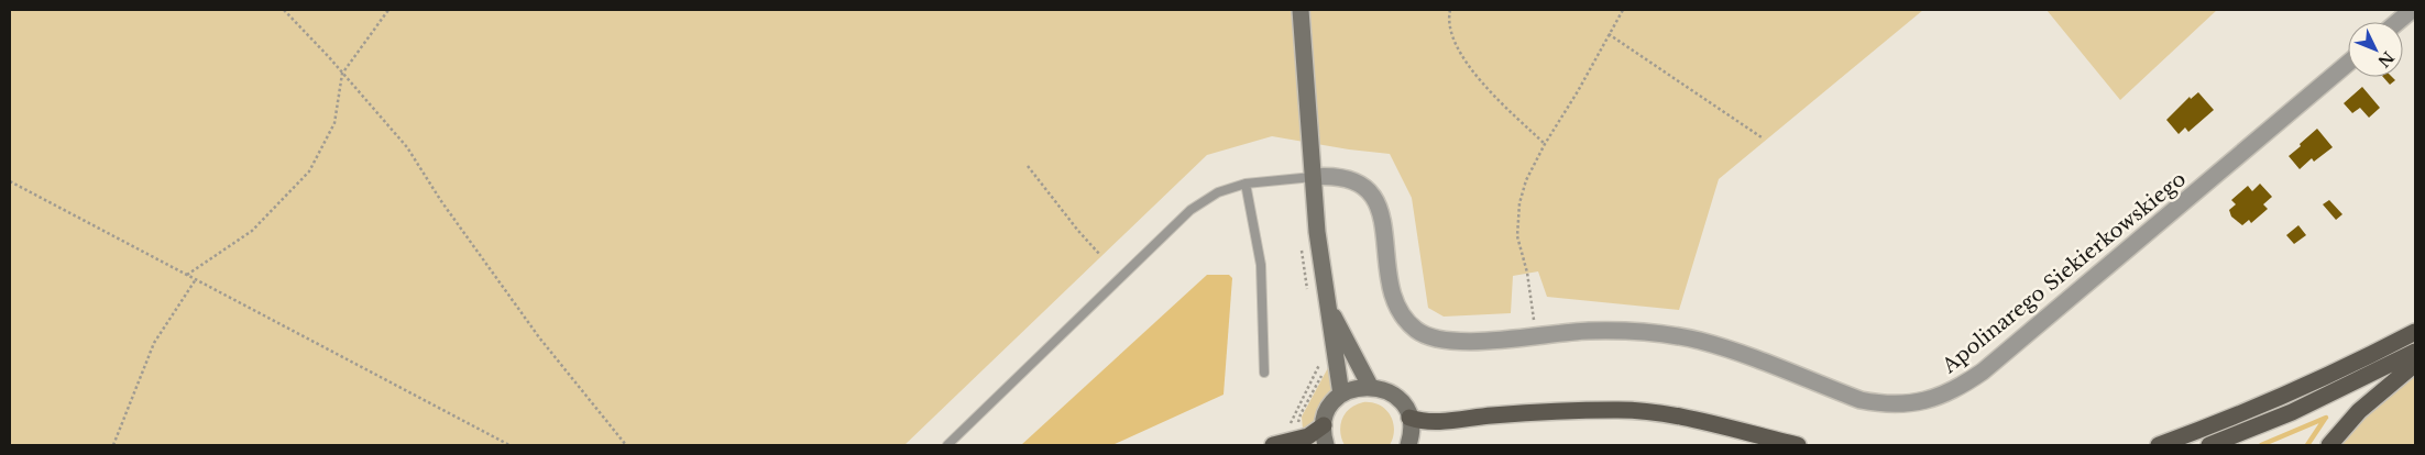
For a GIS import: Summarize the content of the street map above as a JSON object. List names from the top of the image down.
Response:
{
  "streets": {
    "street": ["Apolinarego Siekierkowskiego"]
  },
  "north": "bottom right"
}
